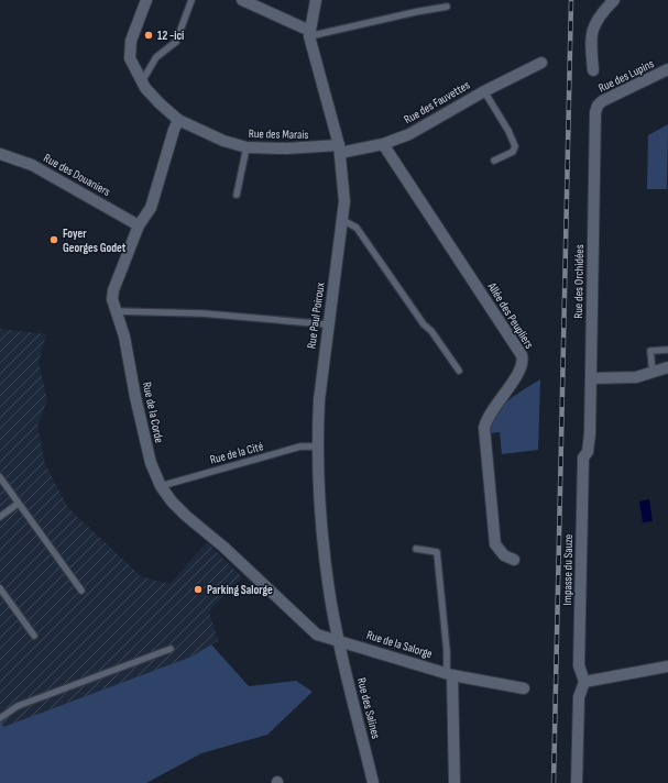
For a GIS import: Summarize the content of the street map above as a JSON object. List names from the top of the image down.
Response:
{
  "streets": {
    "street": [
      "Rue des Lupins",
      "Rue des Fauvettes",
      "Rue des Marais",
      "Rue des Douaniers",
      "Rue des Orchidées",
      "Rue Paul Poiroux",
      "Allée des Peupliers",
      "Rue de la Corde",
      "Impasse du Sauze",
      "Rue de la Salorge",
      "Rue des Salines"
    ],
    "lane": ["Rue de la Cité"]
  },
  "crossings": [
    ["Rue des Lupins", "Rue des Orchidées"],
    ["Rue des Fauvettes", "Rue des Marais"],
    ["Rue des Fauvettes", "Rue Paul Poiroux"],
    ["Rue des Fauvettes", "Allée des Peupliers"],
    ["Rue des Marais", "Rue Paul Poiroux"],
    ["Rue des Marais", "Rue de la Corde"],
    ["Rue des Douaniers", "Rue de la Corde"],
    ["Rue des Orchidées", "Impasse du Sauze"],
    ["Rue Paul Poiroux", "Rue de la Corde"],
    ["Rue Paul Poiroux", "Rue de la Cité"],
    ["Rue Paul Poiroux", "Rue de la Salorge"],
    ["Rue Paul Poiroux", "Rue des Salines"],
    ["Rue de la Corde", "Rue de la Cité"],
    ["Rue de la Corde", "Rue de la Salorge"],
    ["Rue de la Corde", "Rue des Salines"],
    ["Rue de la Salorge", "Rue des Salines"]
  ],
  "places": ["12 -ici", "Foyer Georges Godet", "Parking Salorge"]
}
